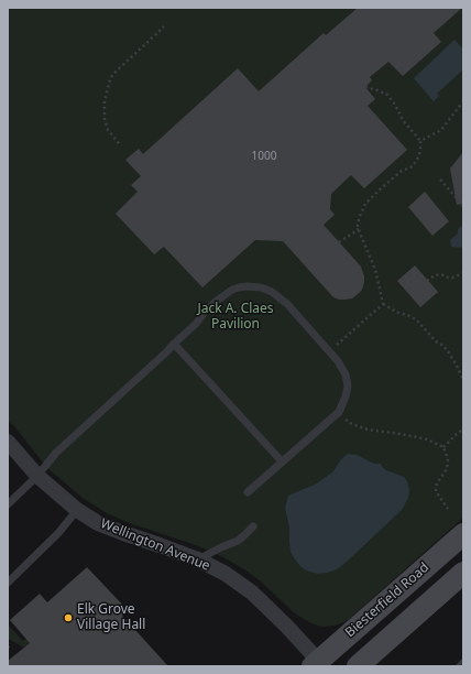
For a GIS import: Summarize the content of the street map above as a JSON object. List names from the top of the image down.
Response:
{
  "streets": {
    "main road": ["Biesterfield Road"],
    "street": ["Wellington Avenue"]
  },
  "crossings": [
    ["Wellington Avenue", "Biesterfield Road"]
  ],
  "parks": ["Jack A. Claes Pavilion"],
  "places": ["Elk Grove Village Hall"],
  "house_numbers": ["1000"]
}
